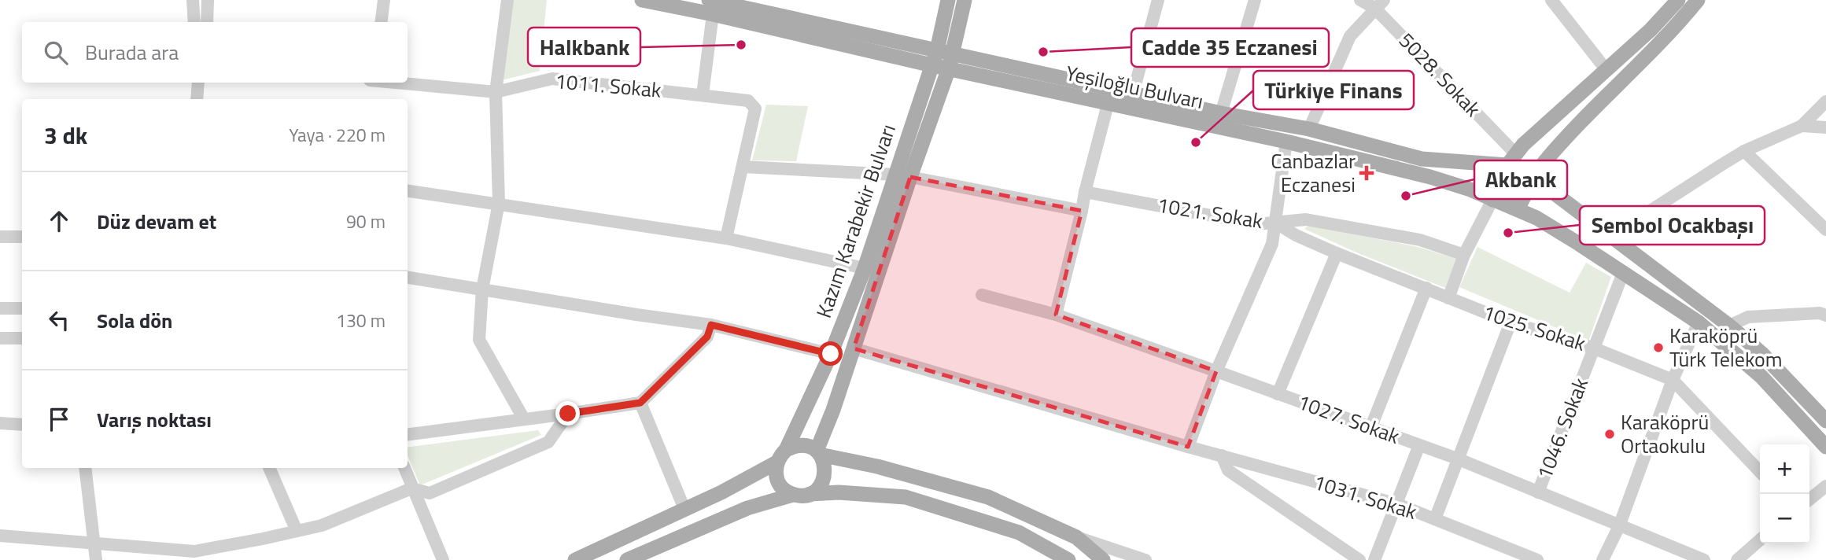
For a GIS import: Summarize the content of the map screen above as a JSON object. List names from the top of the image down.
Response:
{
  "streets": {
    "main road": ["Yeşiloğlu Bulvarı", "Kazım Karabekir Bulvarı"],
    "street": [
      "5028. Sokak",
      "1011. Sokak",
      "1021. Sokak",
      "1025. Sokak",
      "1027. Sokak",
      "1046. Sokak",
      "1031. Sokak"
    ]
  },
  "crossings": [
    ["5028. Sokak", "Yeşiloğlu Bulvarı"],
    ["Yeşiloğlu Bulvarı", "Kazım Karabekir Bulvarı"],
    ["Yeşiloğlu Bulvarı", "1046. Sokak"],
    ["1021. Sokak", "1025. Sokak"],
    ["Kazım Karabekir Bulvarı", "1031. Sokak"],
    ["1025. Sokak", "1046. Sokak"],
    ["1027. Sokak", "1046. Sokak"]
  ],
  "places": {
    "other": [
      "Halkbank",
      "Cadde 35 Eczanesi",
      "Türkiye Finans",
      "Akbank",
      "Sembol Ocakbaşı",
      "Karaköprü Türk Telekom",
      "Karaköprü Ortaokulu"
    ],
    "health": ["Canbazlar Eczanesi"]
  },
  "page": {
    "search": "Burada ara",
    "heading": ["3 dk", "Yaya · 220 m"],
    "list": [
      ["Düz devam et", "90 m"],
      ["Sola dön", "130 m"],
      "Varış noktası"
    ],
    "map_buttons": ["+", "−"]
  }
}
